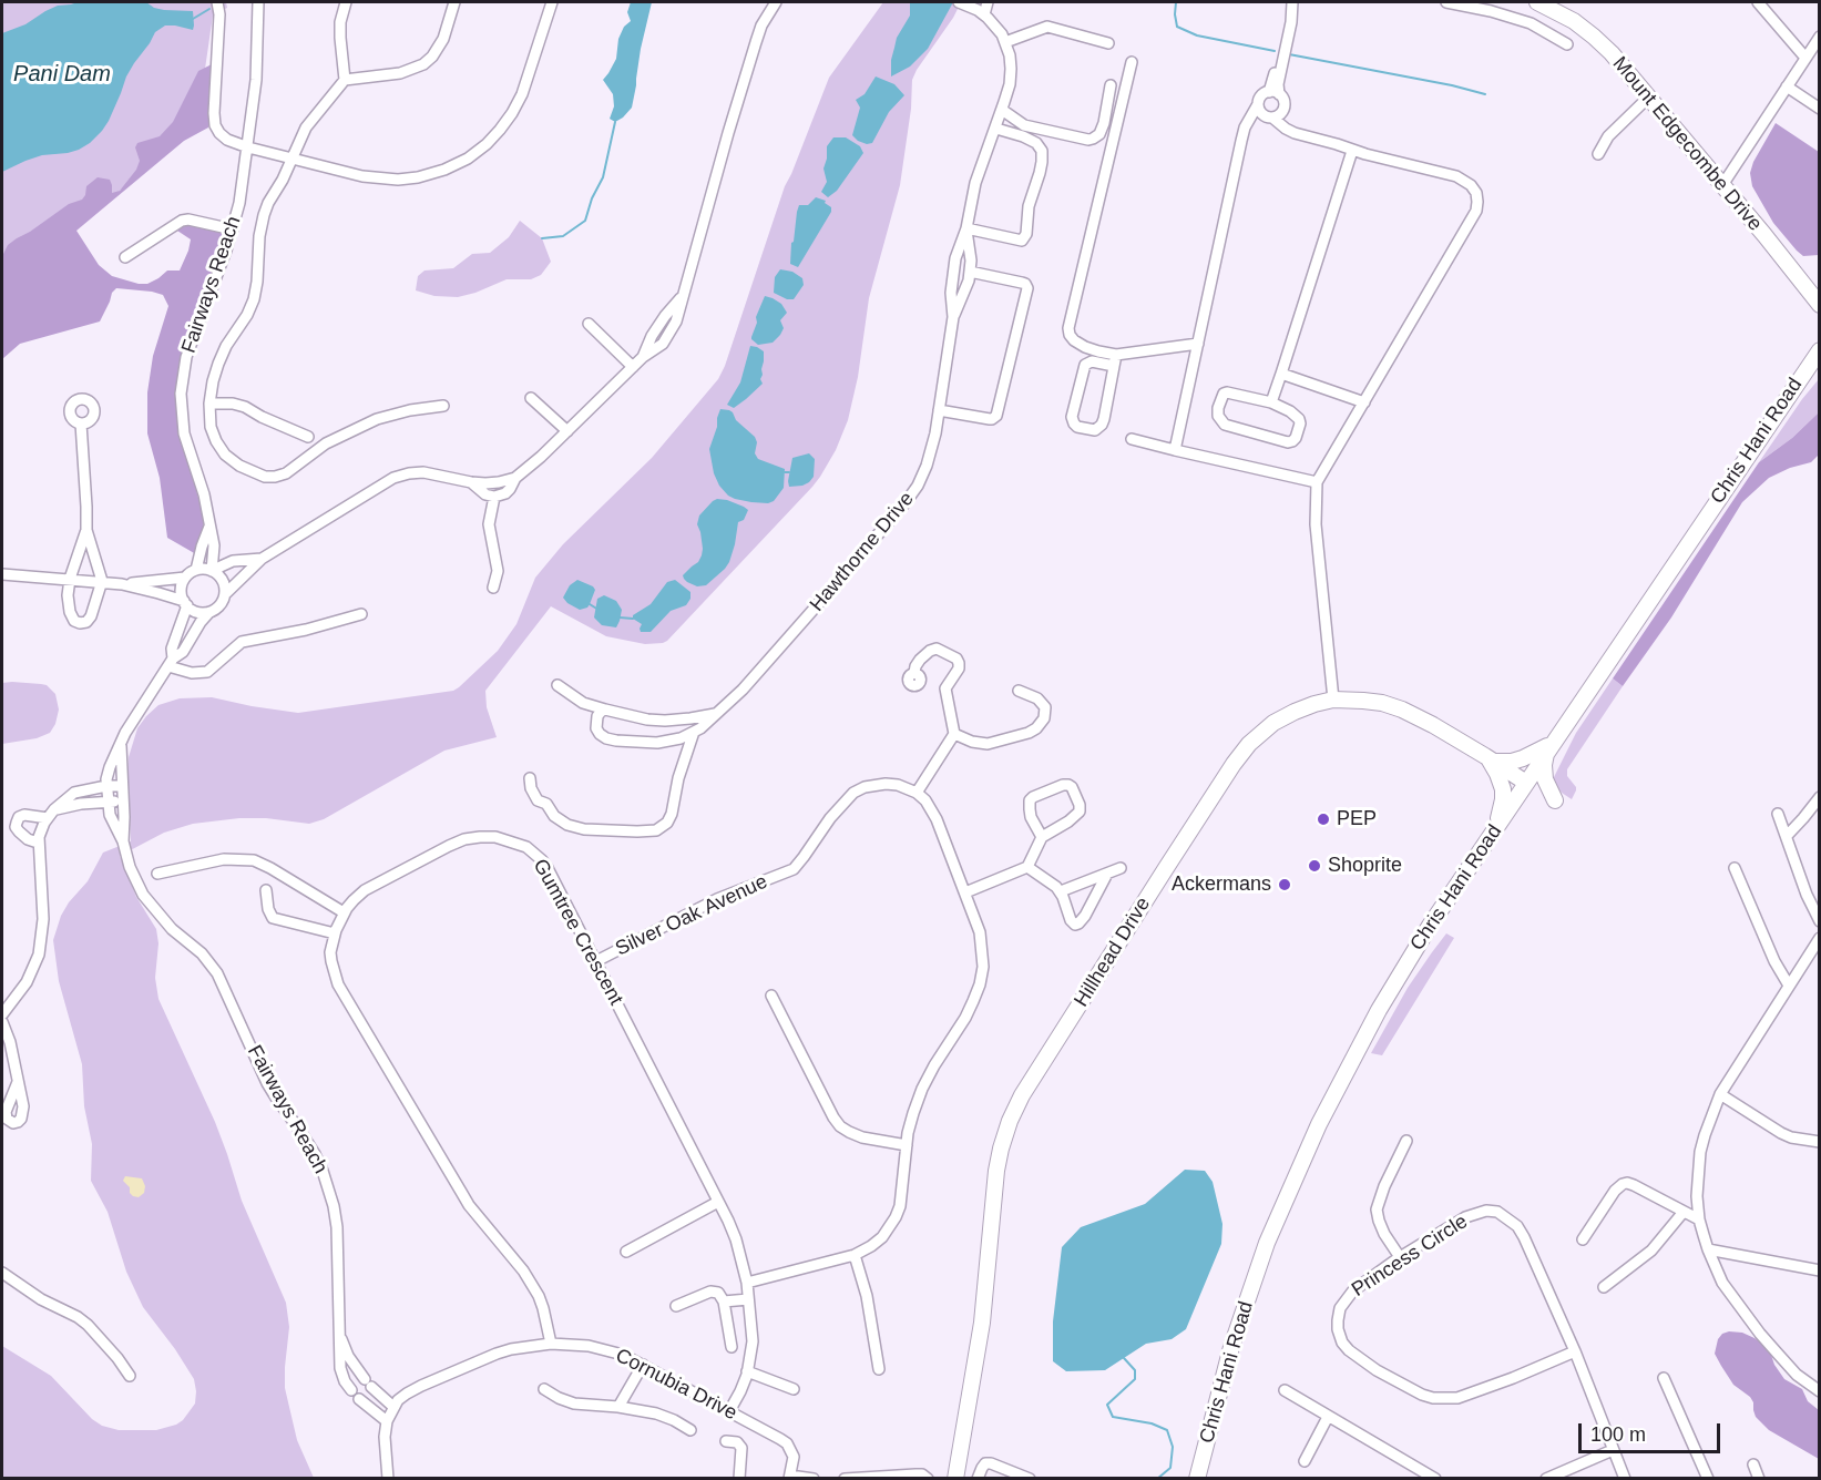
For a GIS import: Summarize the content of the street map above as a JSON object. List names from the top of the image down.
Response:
{
  "streets": {
    "street": [
      "Mount Edgecombe Drive",
      "Fairways Reach",
      "Chris Hani Road",
      "Hawthorne Drive",
      "Silver Oak Avenue",
      "Gumtree Crescent",
      "Hillhead Drive",
      "Princess Circle",
      "Cornubia Drive"
    ]
  },
  "crossings": [
    ["Fairways Reach", "Cornubia Drive"],
    ["Chris Hani Road", "Hillhead Drive"],
    ["Silver Oak Avenue", "Gumtree Crescent"],
    ["Gumtree Crescent", "Cornubia Drive"]
  ],
  "water": ["Pani Dam"],
  "places": ["PEP", "Shoprite", "Ackermans"],
  "scale_bar": "100 m"
}
